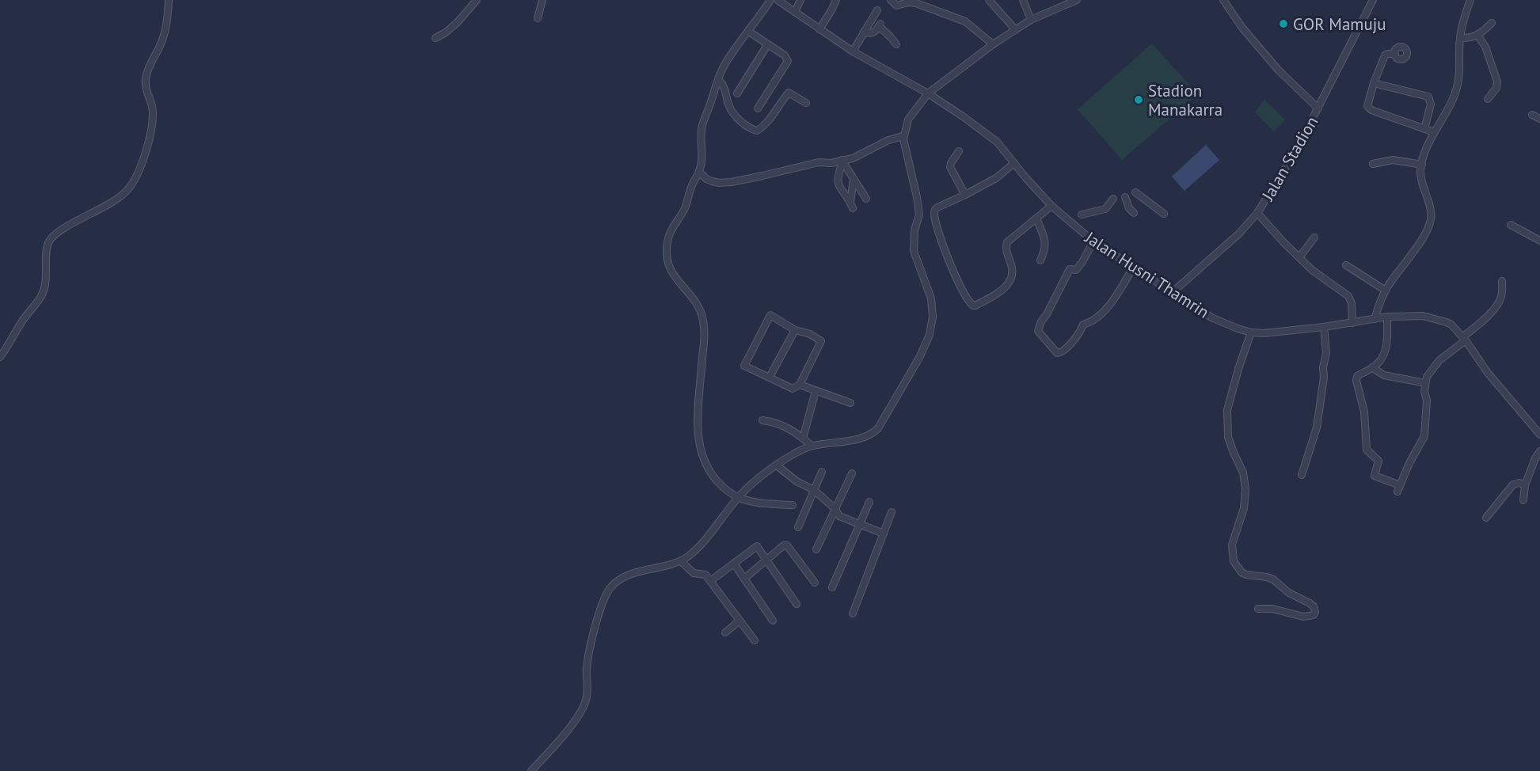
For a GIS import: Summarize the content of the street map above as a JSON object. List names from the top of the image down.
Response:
{
  "streets": {
    "street": ["Jalan Stadion", "Jalan Husni Thamrin"]
  },
  "crossings": [
    ["Jalan Stadion", "Jalan Husni Thamrin"]
  ],
  "places": ["GOR Mamuju", "Stadion Manakarra"]
}
